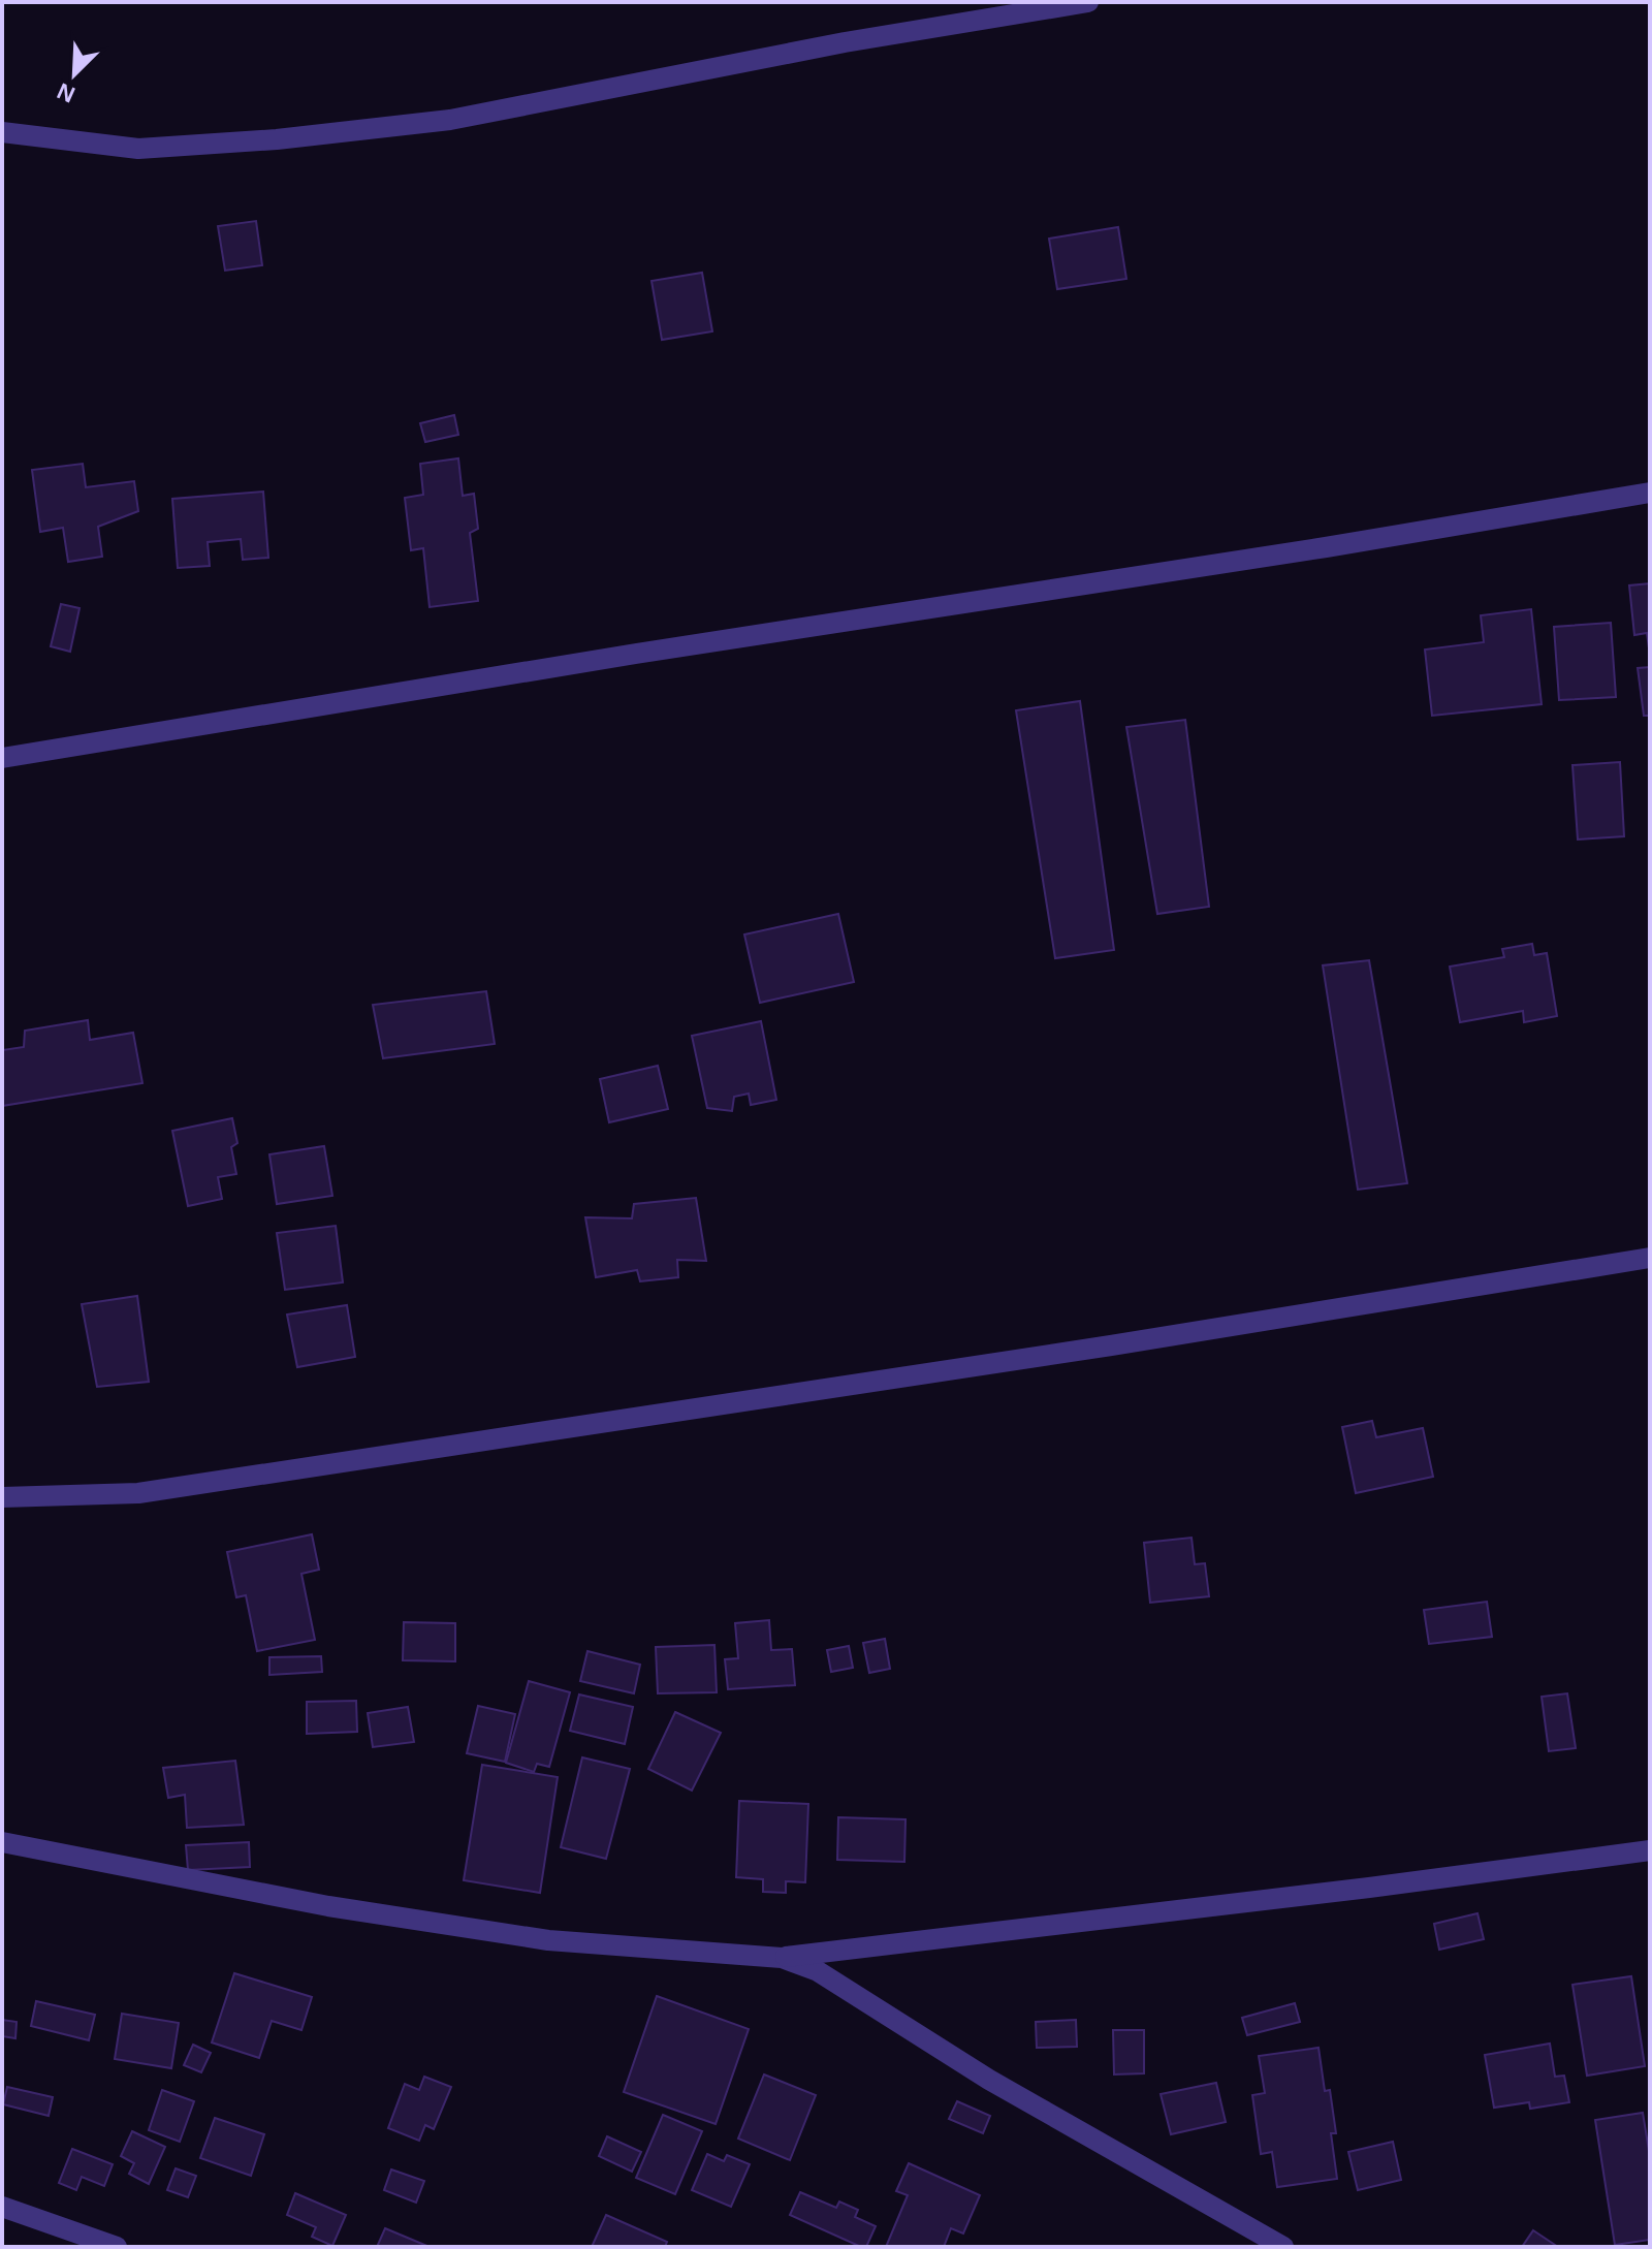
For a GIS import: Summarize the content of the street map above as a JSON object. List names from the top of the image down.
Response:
{
  "north": "bottom left"
}
